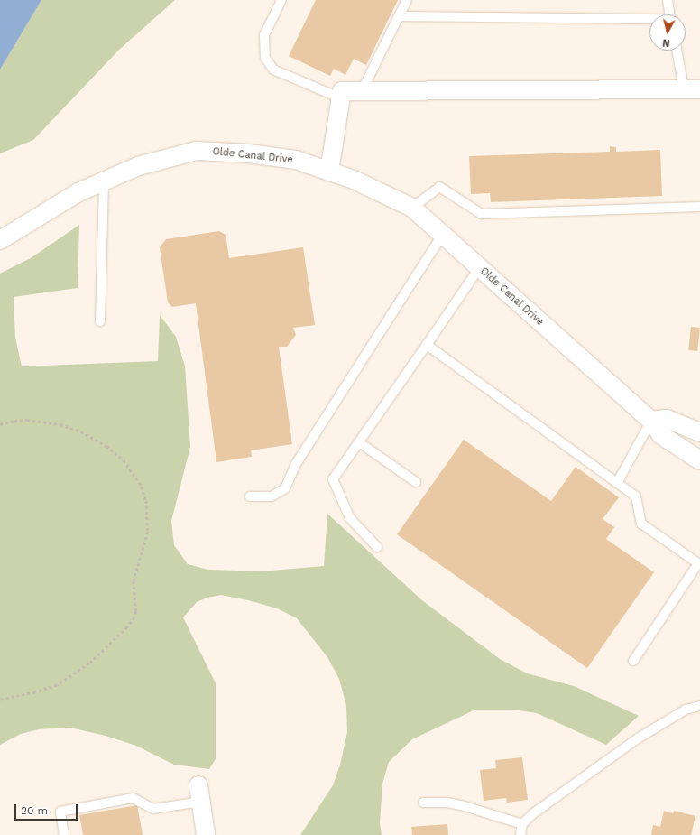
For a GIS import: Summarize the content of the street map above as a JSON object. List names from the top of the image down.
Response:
{
  "streets": {
    "street": ["Olde Canal Drive"]
  },
  "scale_bar": "20 m",
  "north": "bottom"
}
